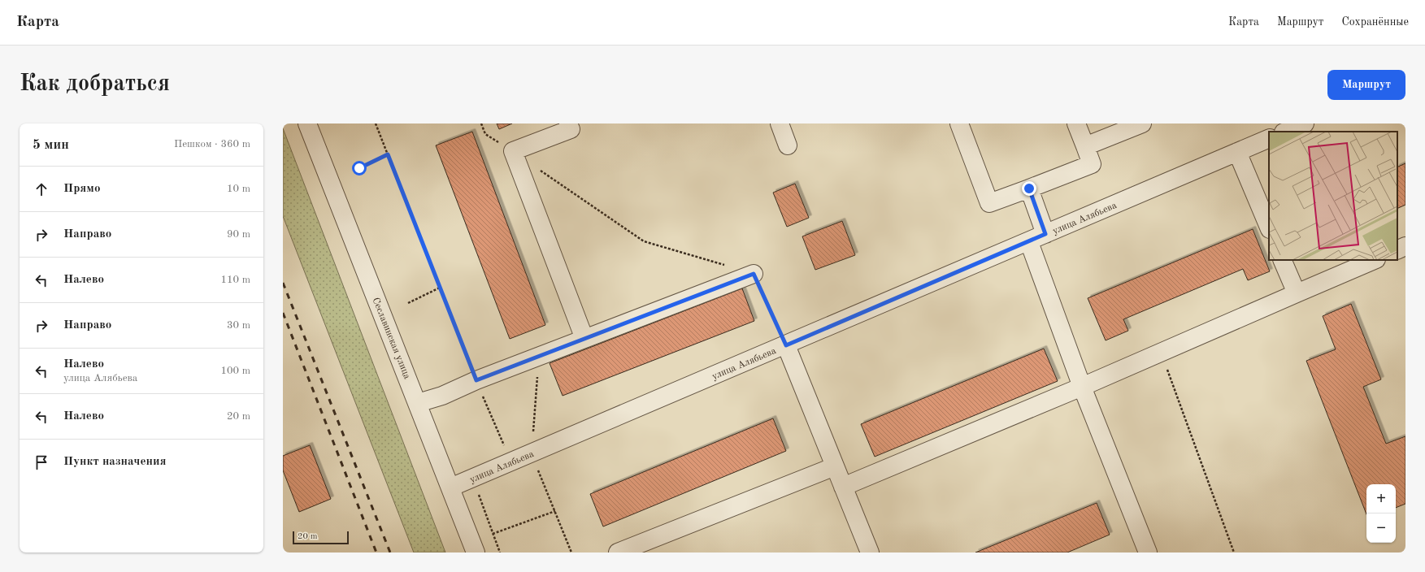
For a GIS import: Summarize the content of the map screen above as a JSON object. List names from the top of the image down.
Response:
{
  "streets": {
    "street": ["улица Алябьева", "Сеславинская улица"]
  },
  "crossings": [
    ["улица Алябьева", "Сеславинская улица"]
  ],
  "scale_bar": "20 m",
  "page": {
    "header": "Карта",
    "nav": ["Карта", "Маршрут", "Сохранённые"],
    "buttons": "Маршрут",
    "title": "Как добраться",
    "heading": ["5 мин", "Пешком · 360 m"],
    "list": [
      ["Прямо", "10 m"],
      ["Направо", "90 m"],
      ["Налево", "110 m"],
      ["Направо", "30 m"],
      ["Налево", "улица Алябьева", "100 m"],
      ["Налево", "20 m"],
      "Пункт назначения"
    ],
    "map_buttons": ["+", "−"],
    "scale": "20 m"
  }
}
